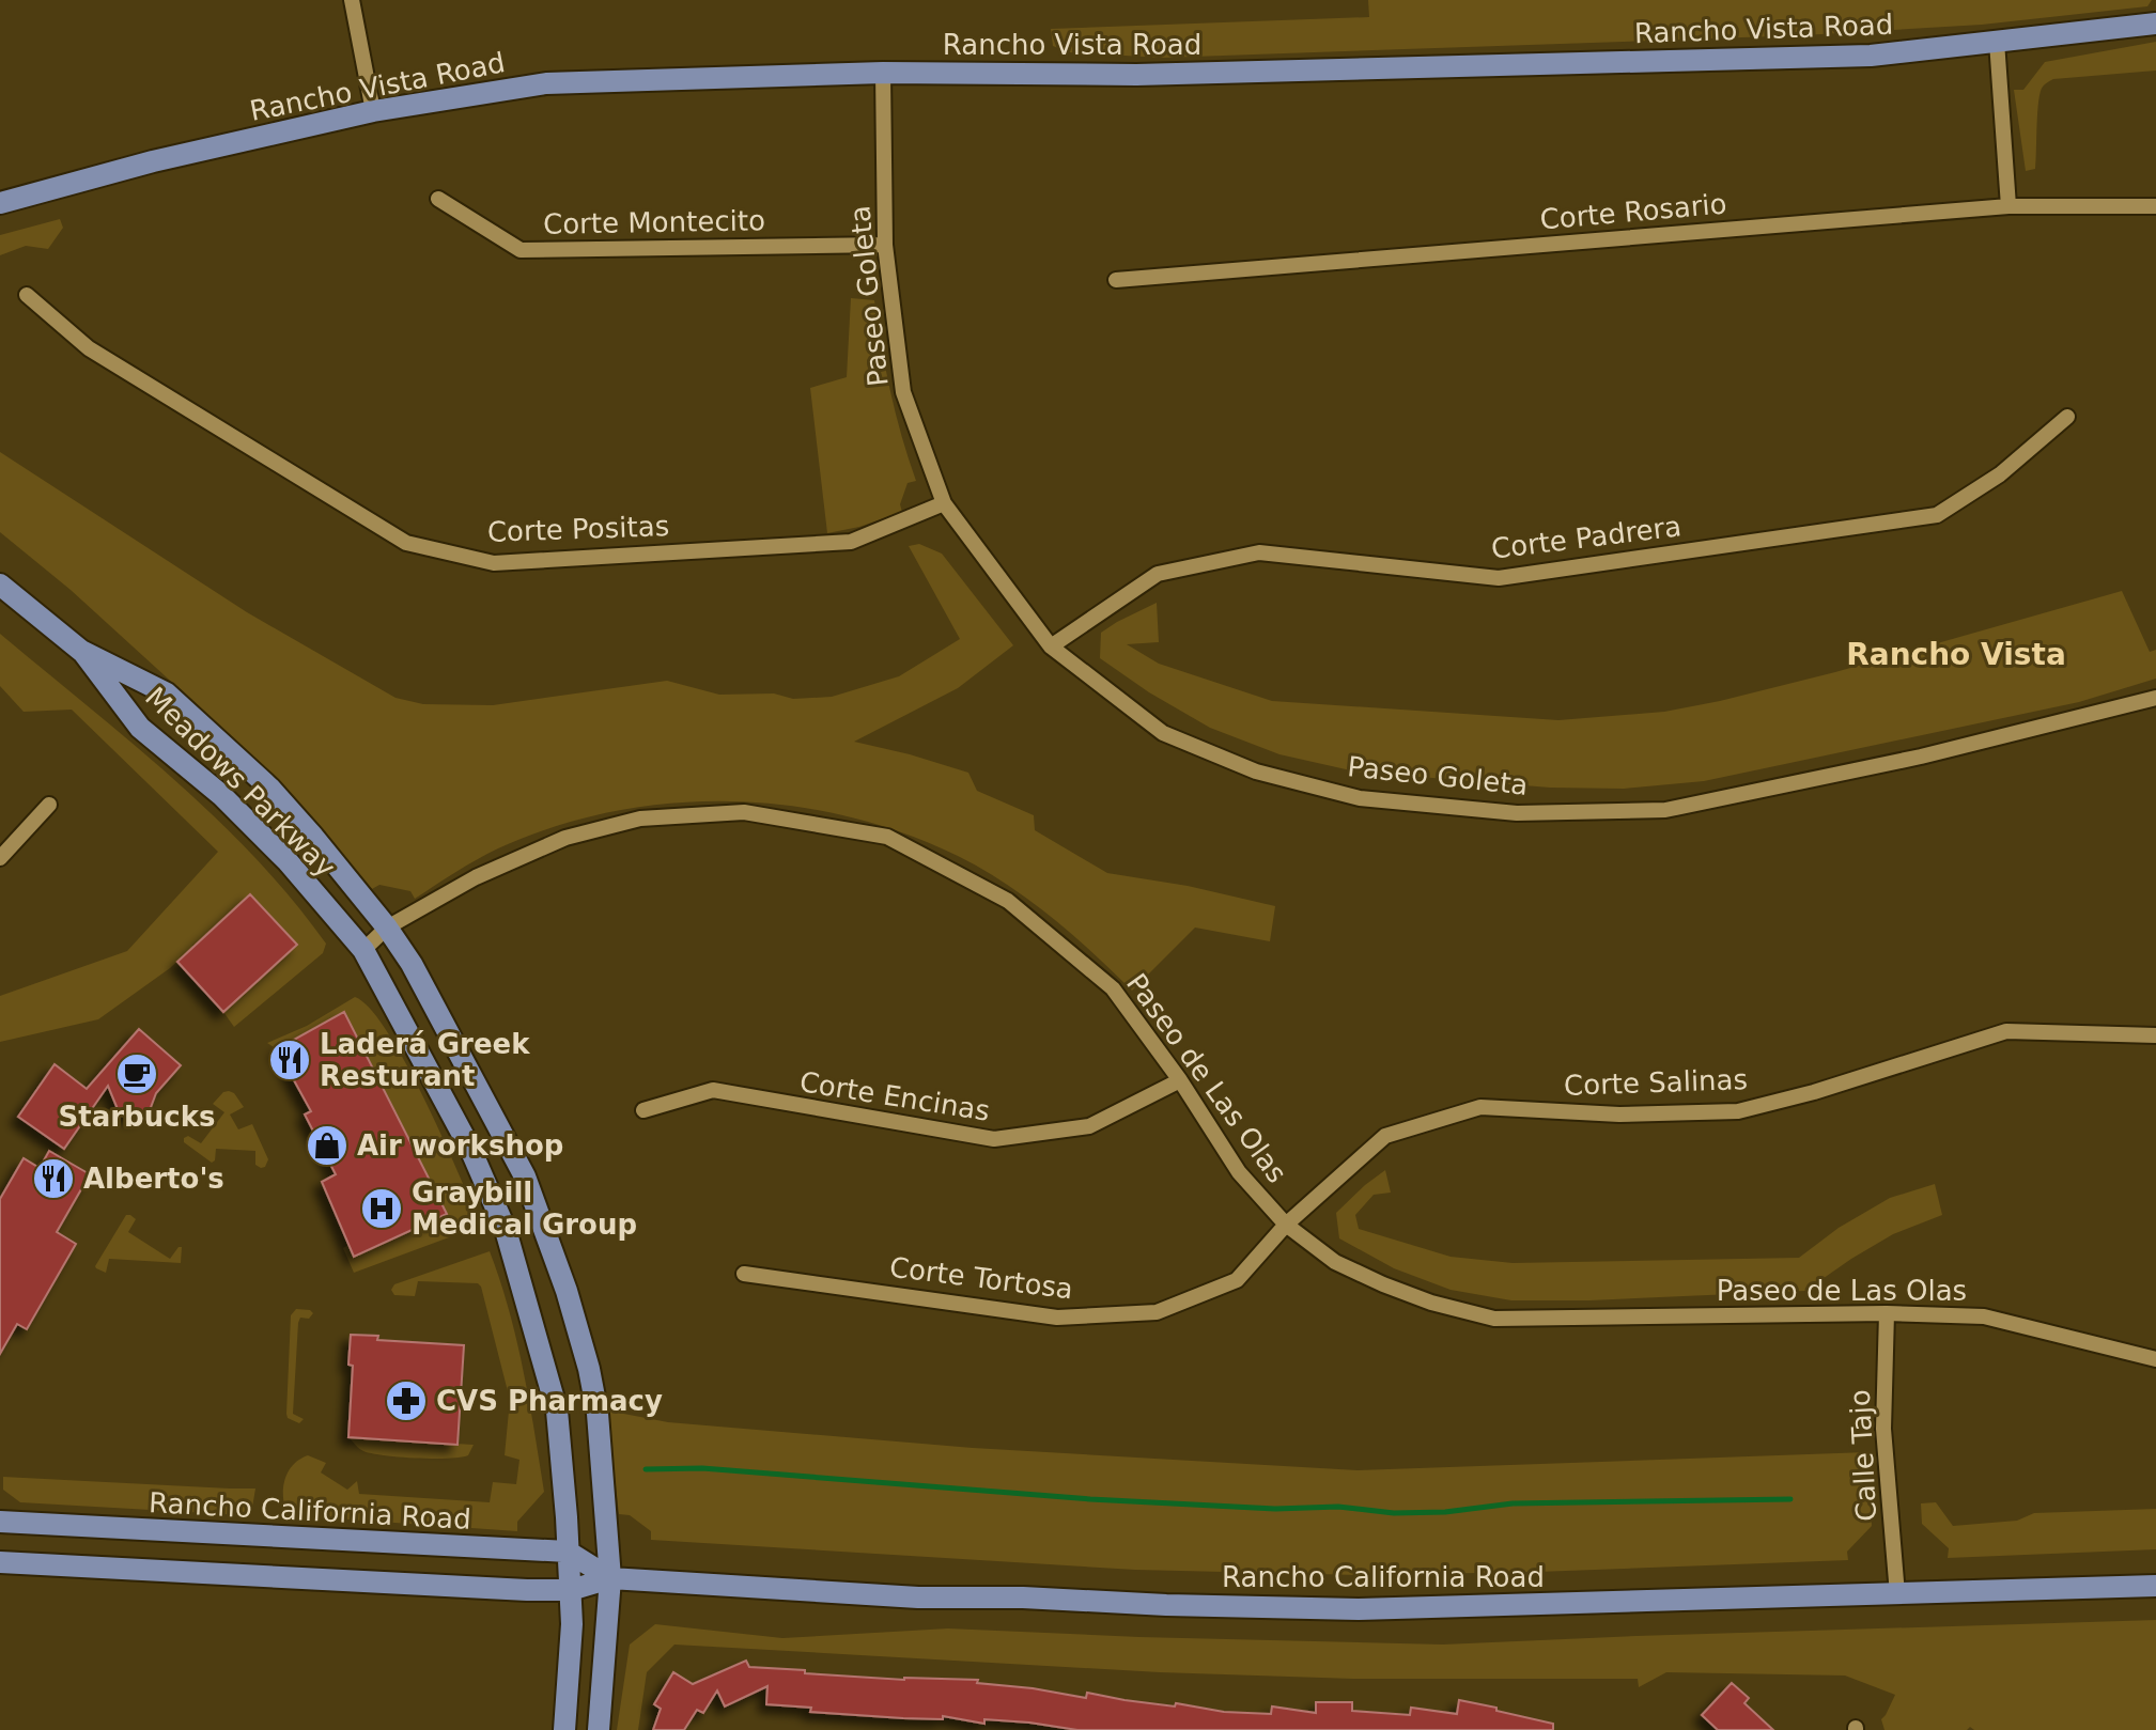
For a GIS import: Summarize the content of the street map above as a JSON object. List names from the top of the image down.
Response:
{
  "streets": {
    "main road": ["Rancho Vista Road", "Meadows Parkway", "Rancho California Road"],
    "street": [
      "Corte Rosario",
      "Corte Montecito",
      "Paseo Goleta",
      "Corte Positas",
      "Corte Padrera",
      "Paseo de Las Olas",
      "Corte Salinas",
      "Corte Encinas",
      "Corte Tortosa",
      "Calle Tajo"
    ]
  },
  "crossings": [
    ["Rancho Vista Road", "Paseo Goleta"],
    ["Corte Montecito", "Paseo Goleta"],
    ["Paseo Goleta", "Corte Positas"],
    ["Paseo Goleta", "Corte Padrera"],
    ["Meadows Parkway", "Paseo de Las Olas"],
    ["Meadows Parkway", "Rancho California Road"],
    ["Paseo de Las Olas", "Corte Salinas"],
    ["Paseo de Las Olas", "Corte Encinas"],
    ["Paseo de Las Olas", "Corte Tortosa"],
    ["Paseo de Las Olas", "Calle Tajo"],
    ["Corte Salinas", "Corte Tortosa"],
    ["Calle Tajo", "Rancho California Road"]
  ],
  "districts": ["Rancho Vista"],
  "places": {
    "restaurant": ["Laderá Greek Resturant", "Alberto's"],
    "cafe": ["Starbucks"],
    "shop": ["Air workshop"],
    "hospital": ["Graybill Medical Group"],
    "pharmacy": ["CVS Pharmacy"]
  }
}
